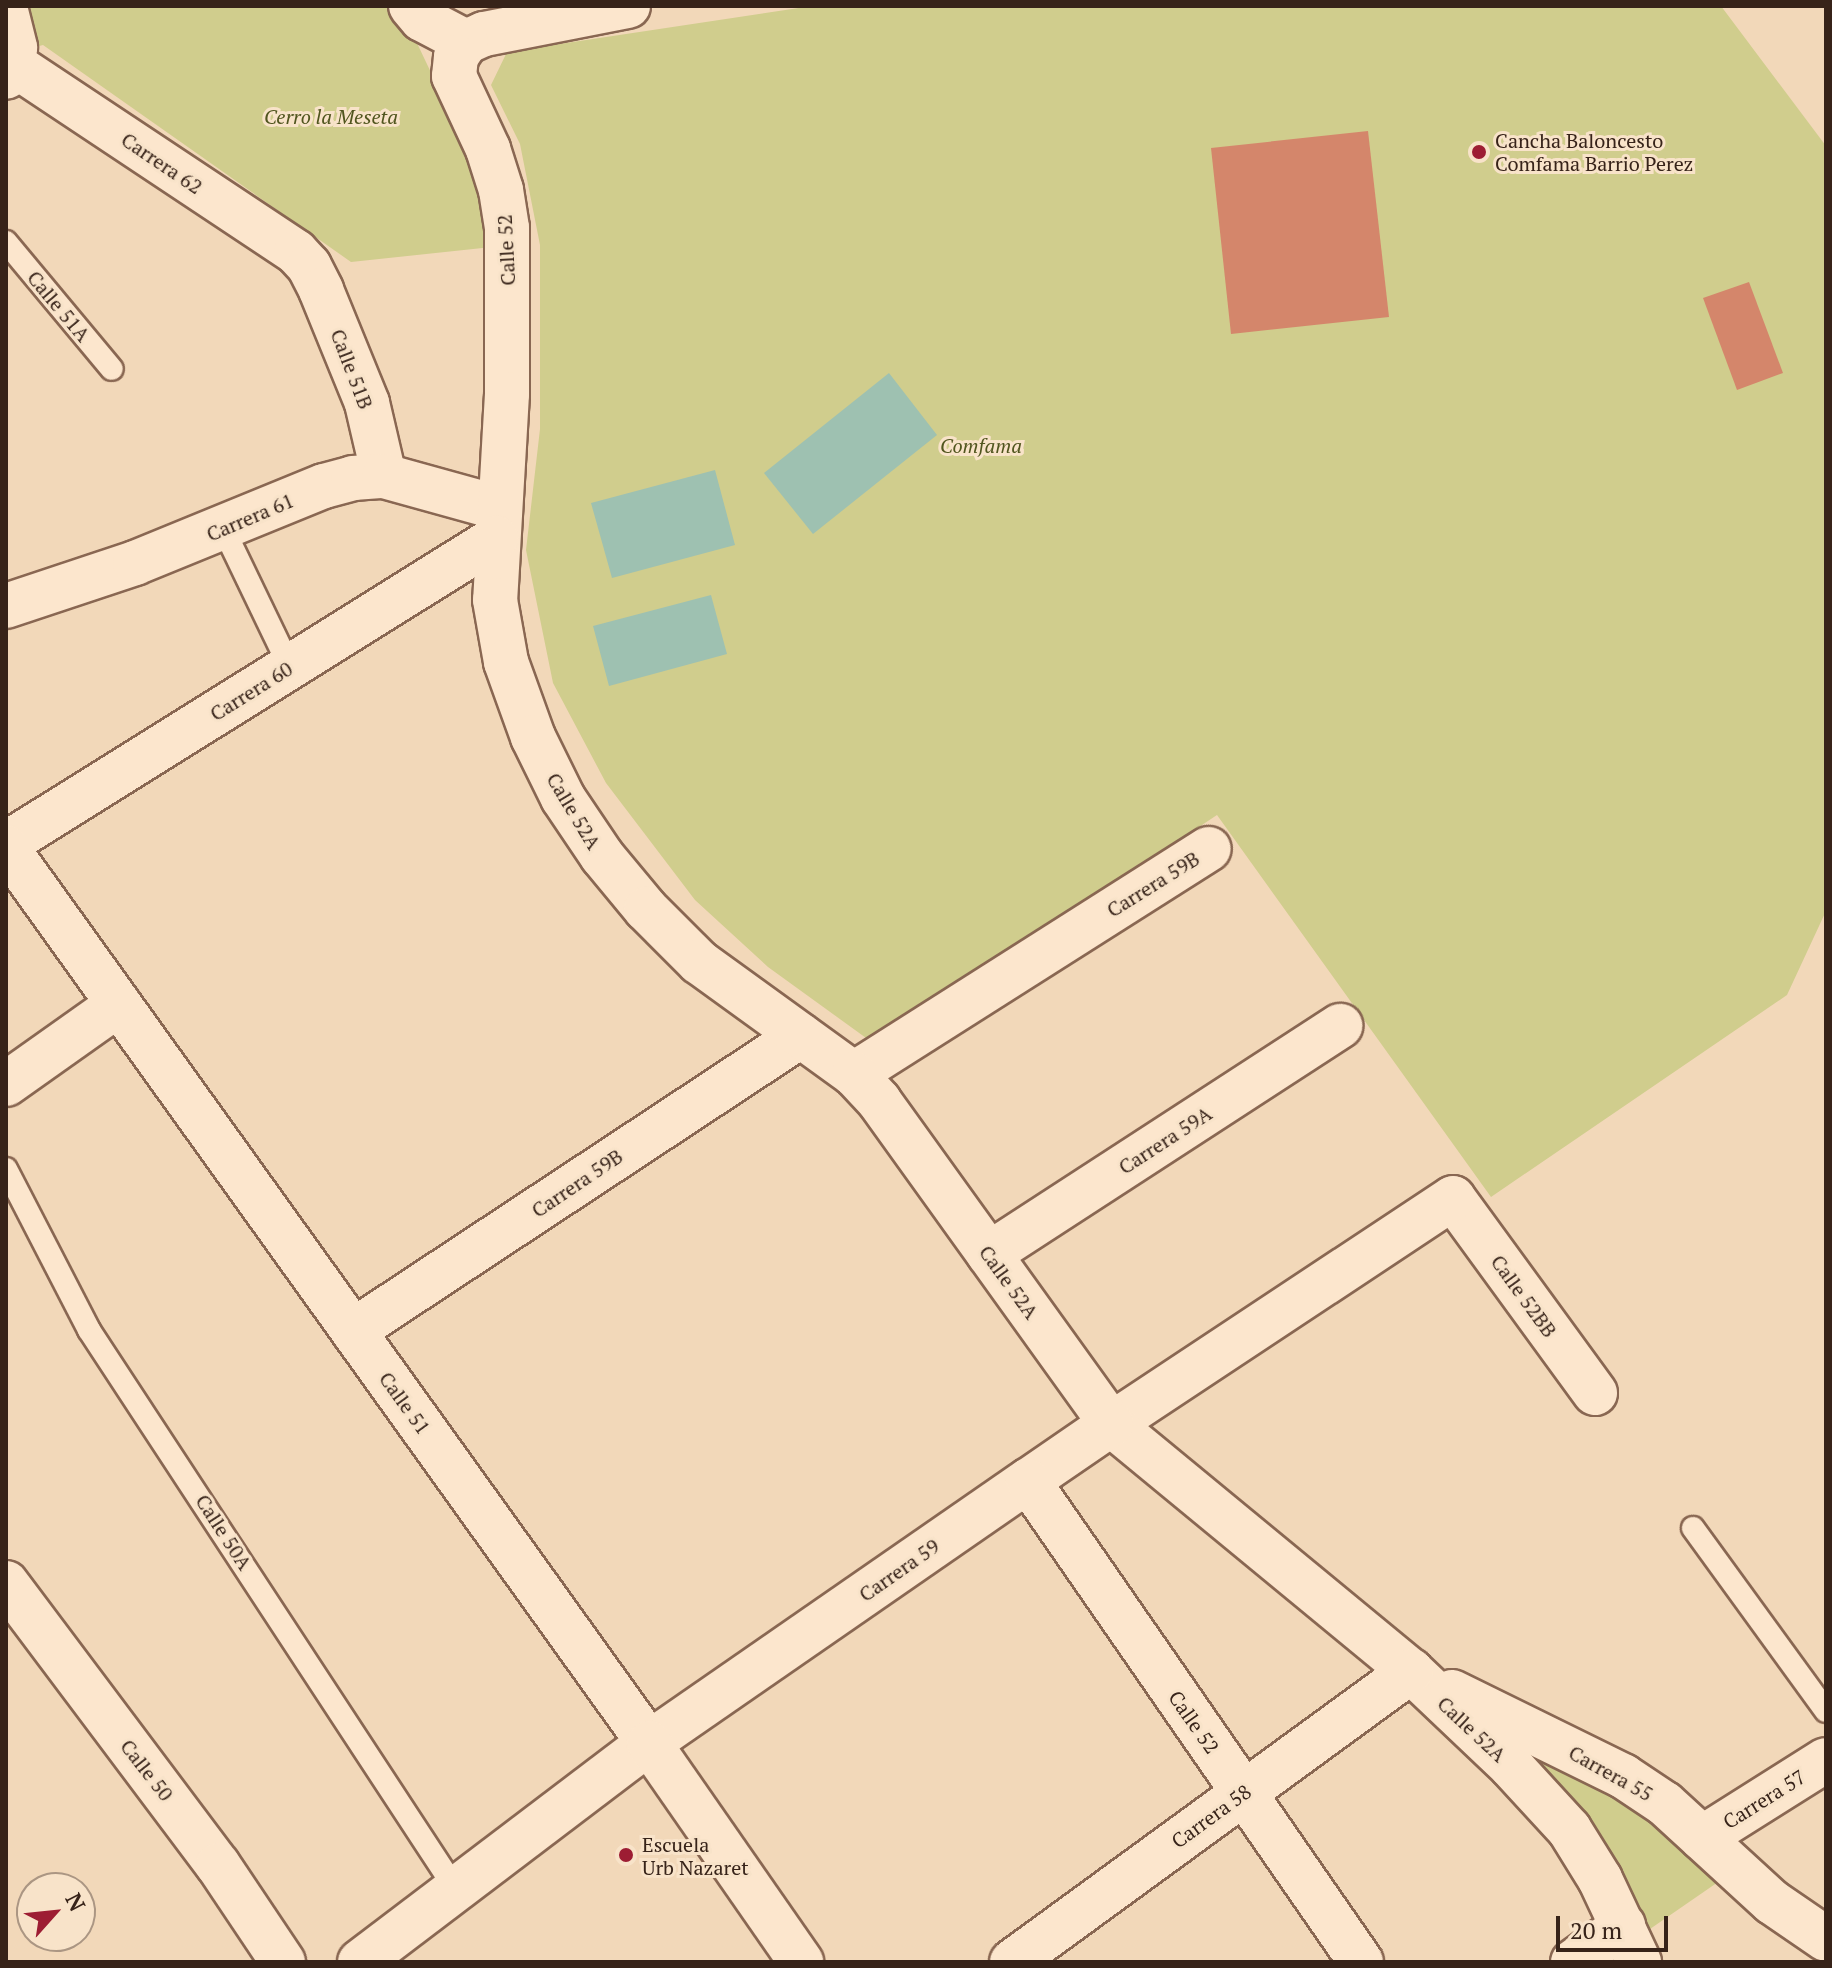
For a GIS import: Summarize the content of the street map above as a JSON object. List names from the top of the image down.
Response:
{
  "streets": {
    "street": [
      "Carrera 62",
      "Calle 52",
      "Calle 51B",
      "Carrera 61",
      "Carrera 60",
      "Calle 52A",
      "Carrera 59B",
      "Carrera 59A",
      "Calle 52BB",
      "Calle 51",
      "Carrera 59",
      "Calle 50",
      "Carrera 55",
      "Carrera 57",
      "Carrera 58"
    ],
    "lane": ["Calle 51A", "Calle 50A"]
  },
  "crossings": [
    ["Carrera 62", "Calle 51B"],
    ["Calle 52", "Carrera 61"],
    ["Calle 52", "Carrera 60"],
    ["Calle 52", "Calle 52A"],
    ["Calle 52", "Carrera 59"],
    ["Calle 52", "Carrera 58"],
    ["Calle 51B", "Carrera 61"],
    ["Carrera 61", "Carrera 60"],
    ["Carrera 61", "Calle 52A"],
    ["Carrera 60", "Calle 52A"],
    ["Carrera 60", "Calle 51"],
    ["Calle 52A", "Carrera 59B"],
    ["Calle 52A", "Carrera 59A"],
    ["Calle 52A", "Carrera 59"],
    ["Calle 52A", "Carrera 55"],
    ["Calle 52A", "Carrera 58"],
    ["Carrera 59B", "Calle 51"],
    ["Calle 52BB", "Carrera 59"],
    ["Calle 51", "Carrera 59"],
    ["Calle 50A", "Carrera 59"],
    ["Carrera 55", "Carrera 57"],
    ["Carrera 55", "Carrera 58"]
  ],
  "parks": ["Cerro la Meseta", "Comfama"],
  "places": ["Cancha Baloncesto Comfama Barrio Perez", "Escuela Urb Nazaret"],
  "scale_bar": "20 m",
  "north": "top right"
}
